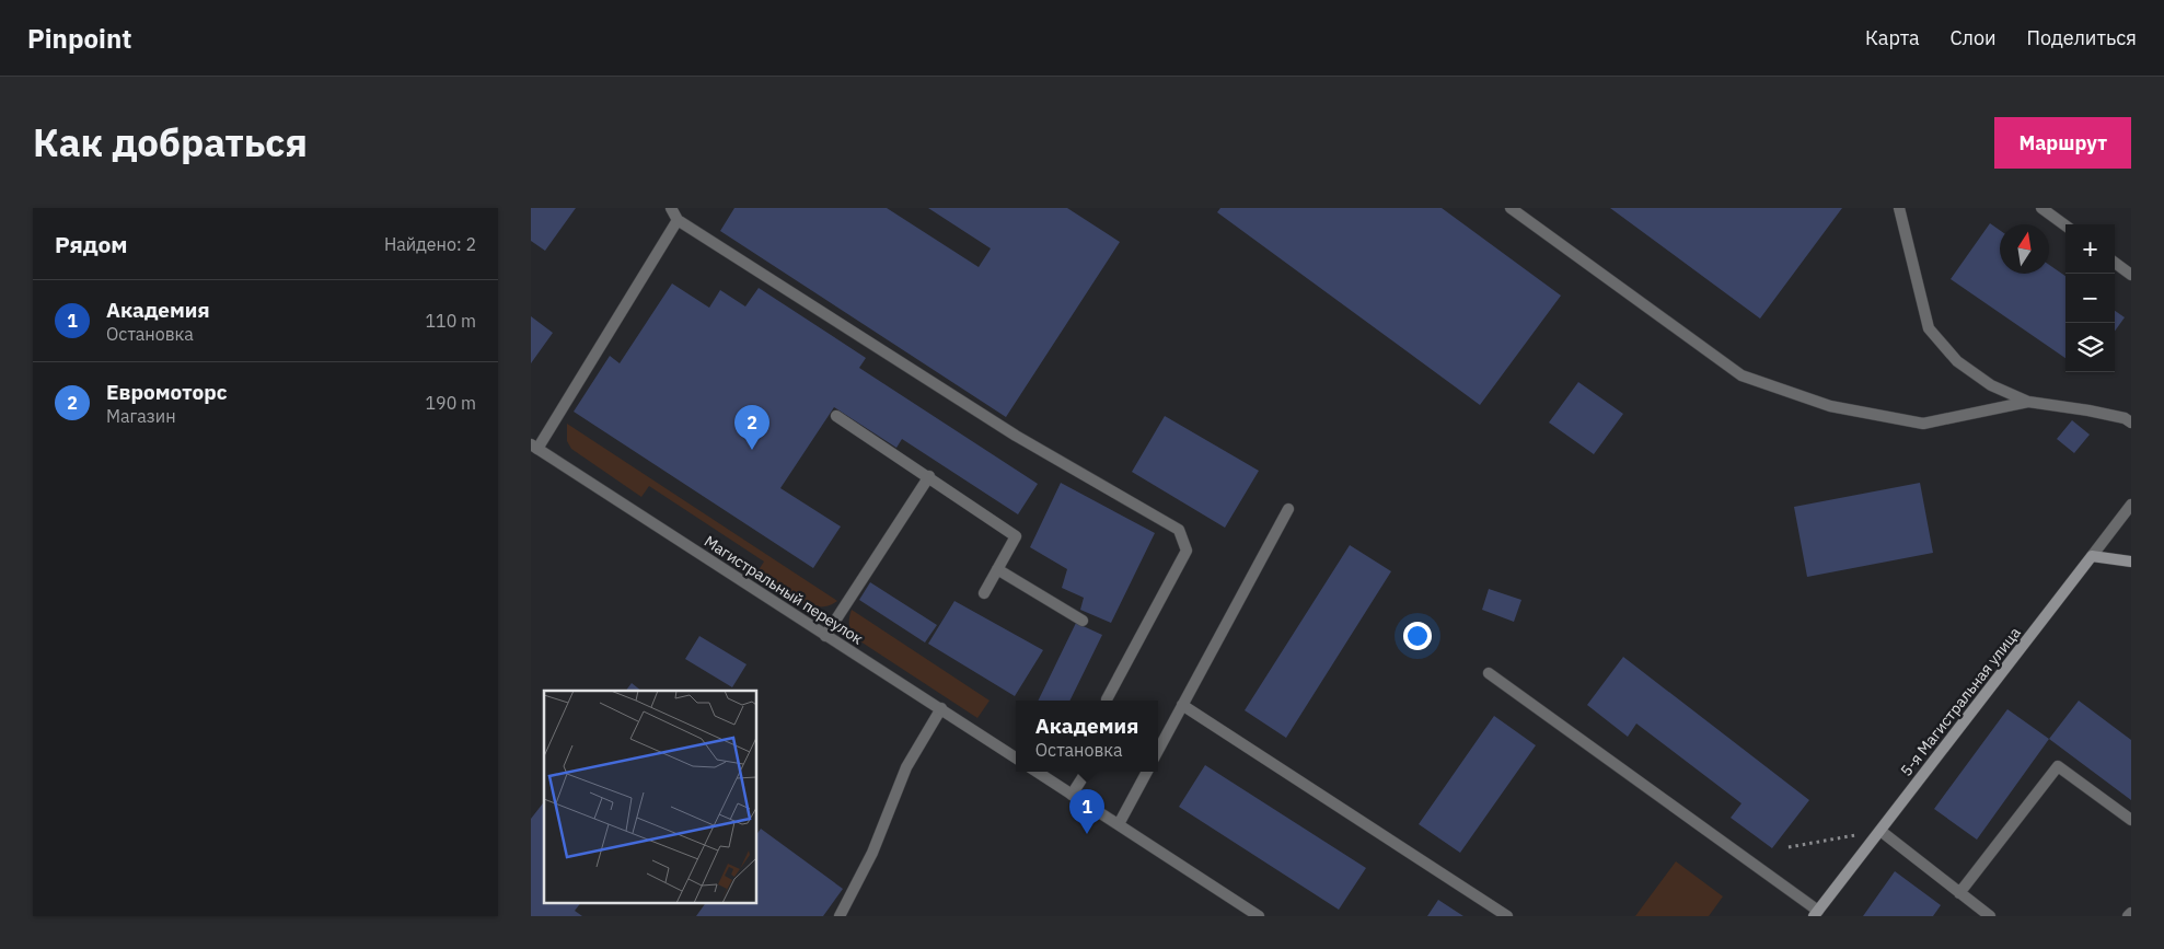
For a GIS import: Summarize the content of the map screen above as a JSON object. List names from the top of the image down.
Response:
{
  "streets": {
    "street": ["Магистральный переулок", "5-я Магистральная улица"]
  },
  "north": "top",
  "page": {
    "header": "Pinpoint",
    "nav": ["Карта", "Слои", "Поделиться"],
    "title": "Как добраться",
    "buttons": "Маршрут",
    "heading": ["Рядом", "Найдено: 2"],
    "map_buttons": ["+", "−"],
    "list": [
      {
        "mark": "1",
        "name": "Академия",
        "note": "Остановка",
        "value": "110 m"
      },
      {
        "mark": "2",
        "name": "Евромоторс",
        "note": "Магазин",
        "value": "190 m"
      }
    ],
    "pins": ["2", "1"],
    "popup": ["Академия", "Остановка"]
  }
}
